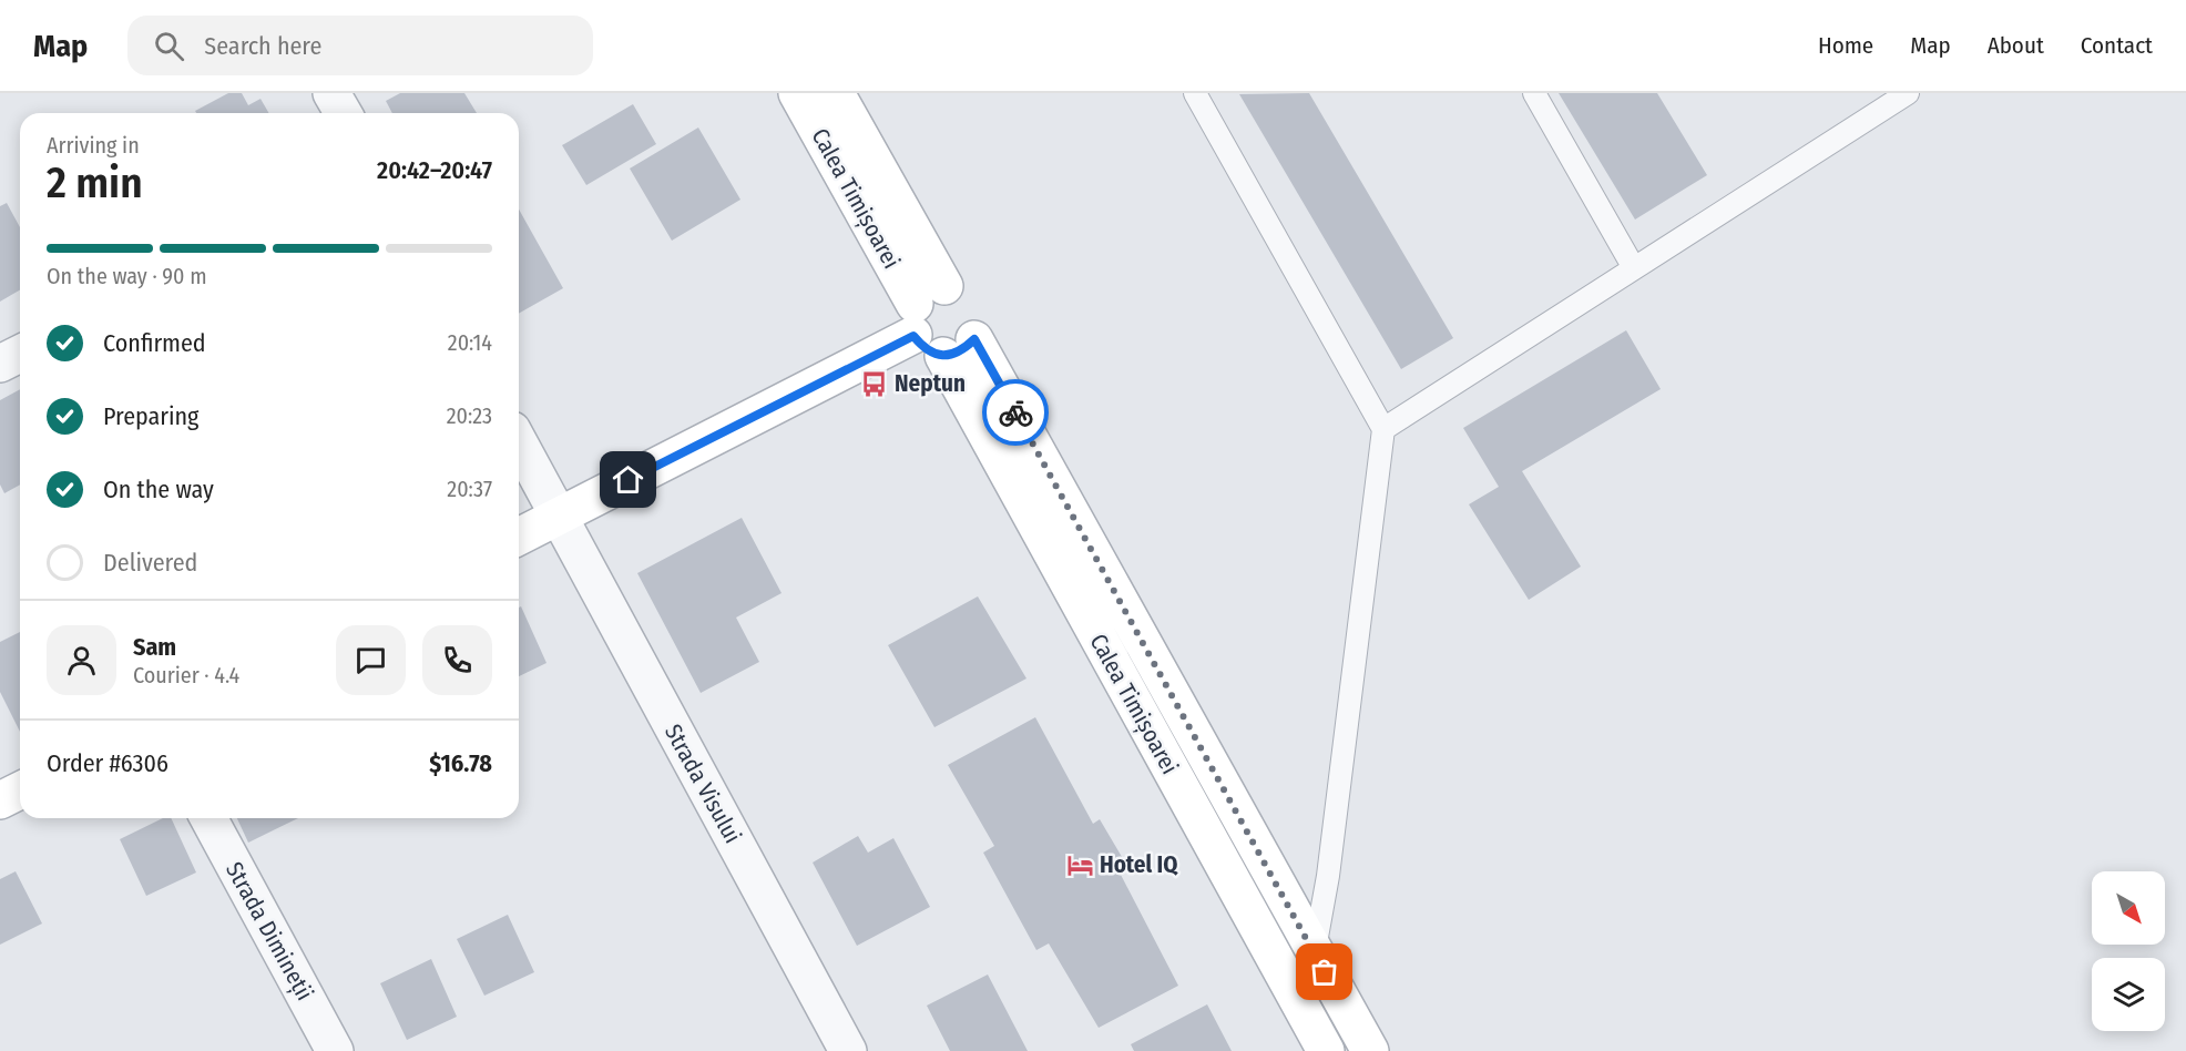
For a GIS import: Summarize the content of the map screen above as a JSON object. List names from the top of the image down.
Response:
{
  "streets": {
    "main road": ["Calea Timișoarei"],
    "street": ["Strada Visului", "Strada Dimineții"]
  },
  "places": {
    "bus stop": ["Neptun"],
    "hotel": ["Hotel IQ"]
  },
  "north": "bottom right",
  "page": {
    "header": "Map",
    "search": "Search here",
    "nav": [
      "Home",
      "Map",
      "About",
      "Contact"
    ],
    "heading": ["2 min", "Arriving in", "20:42–20:47"],
    "panel": [
      "Sam",
      "Courier · 4.4",
      "Order #6306",
      "$16.78"
    ],
    "bar": "On the way · 90 m",
    "list": [
      ["Confirmed", "20:14"],
      ["Preparing", "20:23"],
      ["On the way", "20:37"],
      "Delivered"
    ]
  }
}
